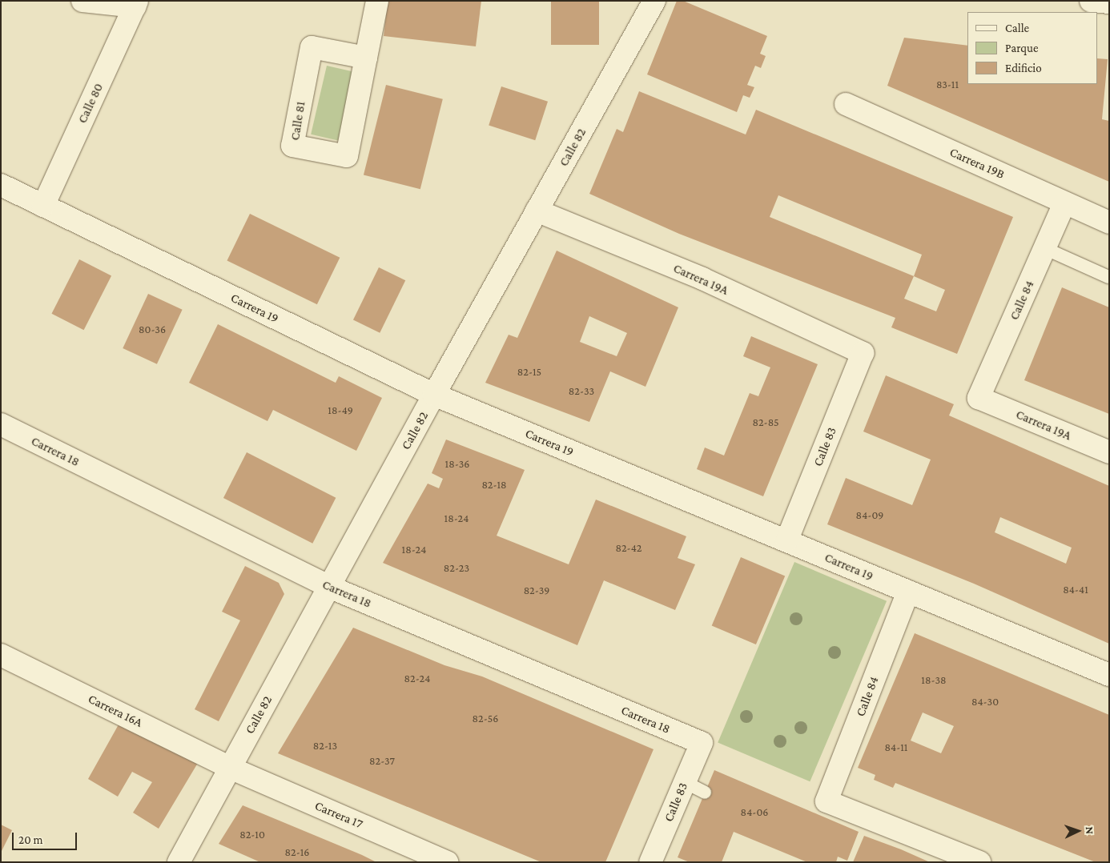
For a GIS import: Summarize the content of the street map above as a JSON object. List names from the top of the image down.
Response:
{
  "streets": {
    "street": [
      "Calle 80",
      "Calle 81",
      "Calle 82",
      "Carrera 19B",
      "Carrera 19A",
      "Calle 84",
      "Carrera 19",
      "Calle 83",
      "Carrera 18",
      "Carrera 16A",
      "Carrera 17"
    ]
  },
  "crossings": [
    ["Calle 80", "Carrera 19"],
    ["Calle 82", "Carrera 19A"],
    ["Calle 82", "Carrera 19"],
    ["Calle 82", "Carrera 18"],
    ["Calle 82", "Carrera 16A"],
    ["Calle 82", "Carrera 17"],
    ["Carrera 19B", "Calle 84"],
    ["Carrera 19A", "Calle 84"],
    ["Carrera 19A", "Calle 83"],
    ["Calle 84", "Carrera 19"],
    ["Carrera 19", "Calle 83"],
    ["Calle 83", "Carrera 18"],
    ["Carrera 16A", "Carrera 17"]
  ],
  "house_numbers": [
    "83-11",
    "80-36",
    "82-15",
    "82-33",
    "18-49",
    "82-85",
    "18-36",
    "82-18",
    "84-09",
    "18-24",
    "82-42",
    "18-24",
    "82-23",
    "84-41",
    "82-39",
    "82-24",
    "18-38",
    "84-30",
    "82-56",
    "82-13",
    "84-11",
    "82-37",
    "84-06",
    "82-10",
    "82-16"
  ],
  "legend": ["Calle", "Parque", "Edificio"],
  "scale_bar": "20 m",
  "north": "right"
}
